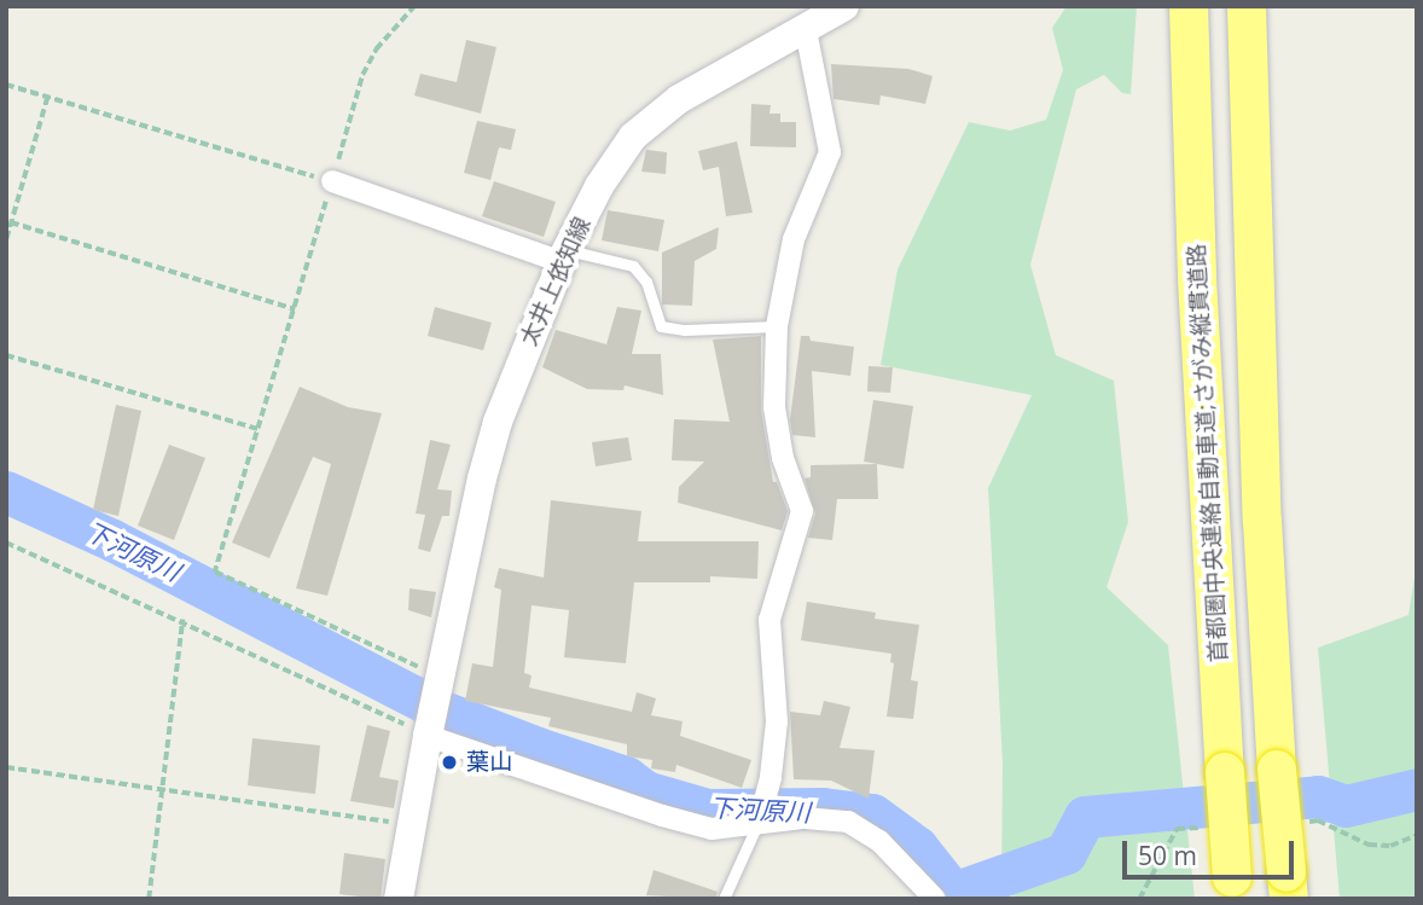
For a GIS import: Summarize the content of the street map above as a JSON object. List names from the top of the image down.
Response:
{
  "streets": {
    "highway": ["首都圏中央連絡自動車道;さがみ縦貫道路"],
    "main road": ["太井上依知線"]
  },
  "water": ["下河原川"],
  "places": ["葉山"],
  "scale_bar": "50 m"
}
